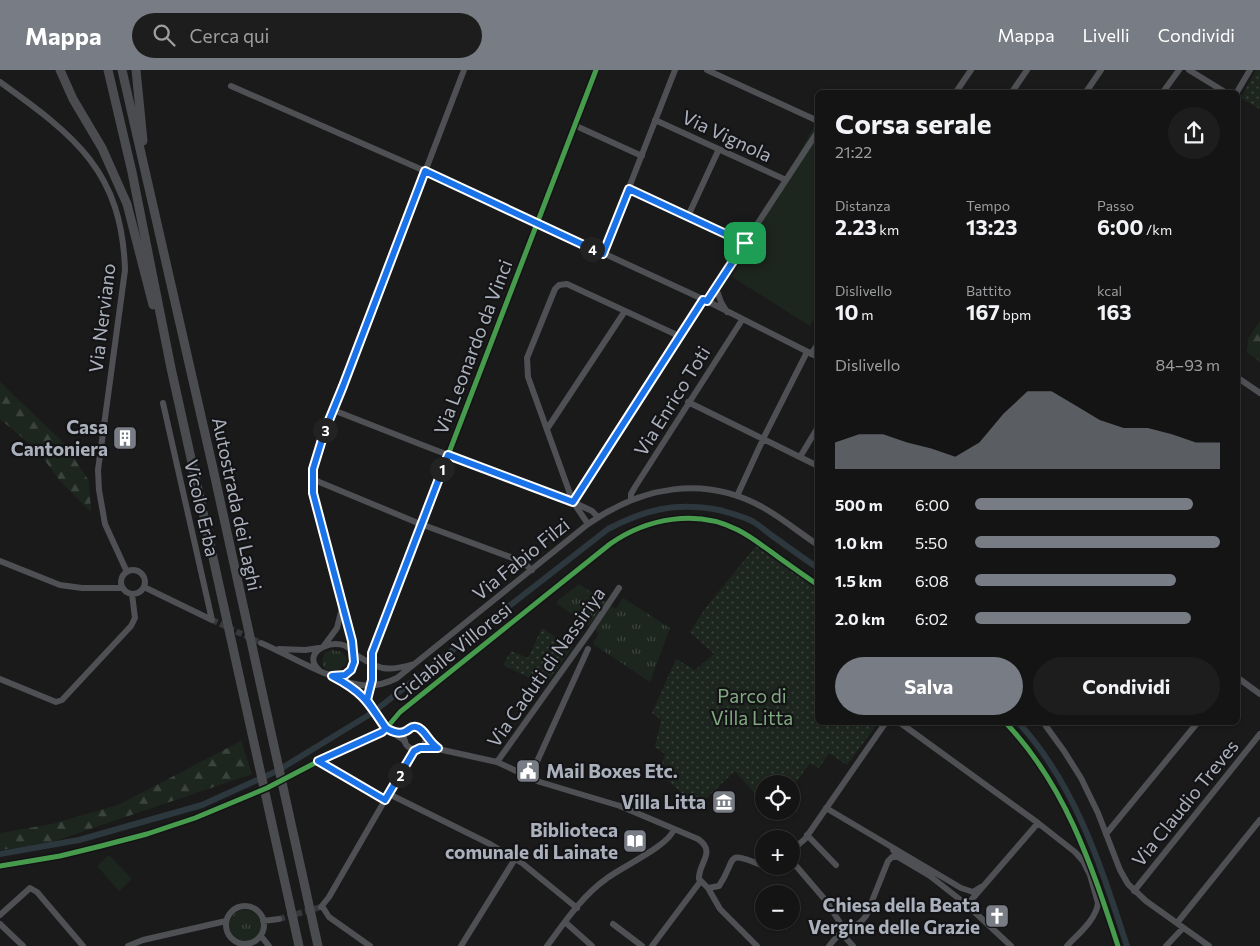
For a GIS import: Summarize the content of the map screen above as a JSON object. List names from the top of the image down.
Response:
{
  "streets": {
    "highway": ["Autostrada dei Laghi"],
    "street": [
      "Via Vignola",
      "Via Nerviano",
      "Via Leonardo da Vinci",
      "Via Enrico Toti",
      "Vicolo Erba",
      "Via Fabio Filzi",
      "Via Caduti di Nassiriya",
      "Via Claudio Treves"
    ],
    "cycle path": ["Ciclabile Villoresi"]
  },
  "crossings": [
    ["Via Nerviano", "Vicolo Erba"],
    ["Via Leonardo da Vinci", "Via Fabio Filzi"],
    ["Via Enrico Toti", "Via Fabio Filzi"]
  ],
  "parks": ["Parco di Villa Litta"],
  "places": {
    "building": ["Casa Cantoniera"],
    "public building": ["Mail Boxes Etc."],
    "museum": ["Villa Litta"],
    "library": ["Biblioteca comunale di Lainate"],
    "church": ["Chiesa della Beata Vergine delle Grazie"]
  },
  "page": {
    "header": "Mappa",
    "search": "Cerca qui",
    "nav": ["Mappa", "Livelli", "Condividi"],
    "heading": ["Corsa serale", "21:22"],
    "stats": [
      ["Distanza", "2.23 km"],
      ["Tempo", "13:23"],
      ["Passo", "6:00 /km"],
      ["Dislivello", "10 m"],
      ["Battito", "167 bpm"],
      ["kcal", "163"]
    ],
    "pins": [
      "4",
      "3",
      "1",
      "2"
    ],
    "chart": ["Dislivello", "84–93 m"],
    "list": [
      {
        "name": "500 m",
        "note": "6:00"
      },
      {
        "name": "1.0 km",
        "note": "5:50"
      },
      {
        "name": "1.5 km",
        "note": "6:08"
      },
      {
        "name": "2.0 km",
        "note": "6:02"
      }
    ],
    "buttons": ["Salva", "Condividi"],
    "map_buttons": ["+", "−"]
  }
}
